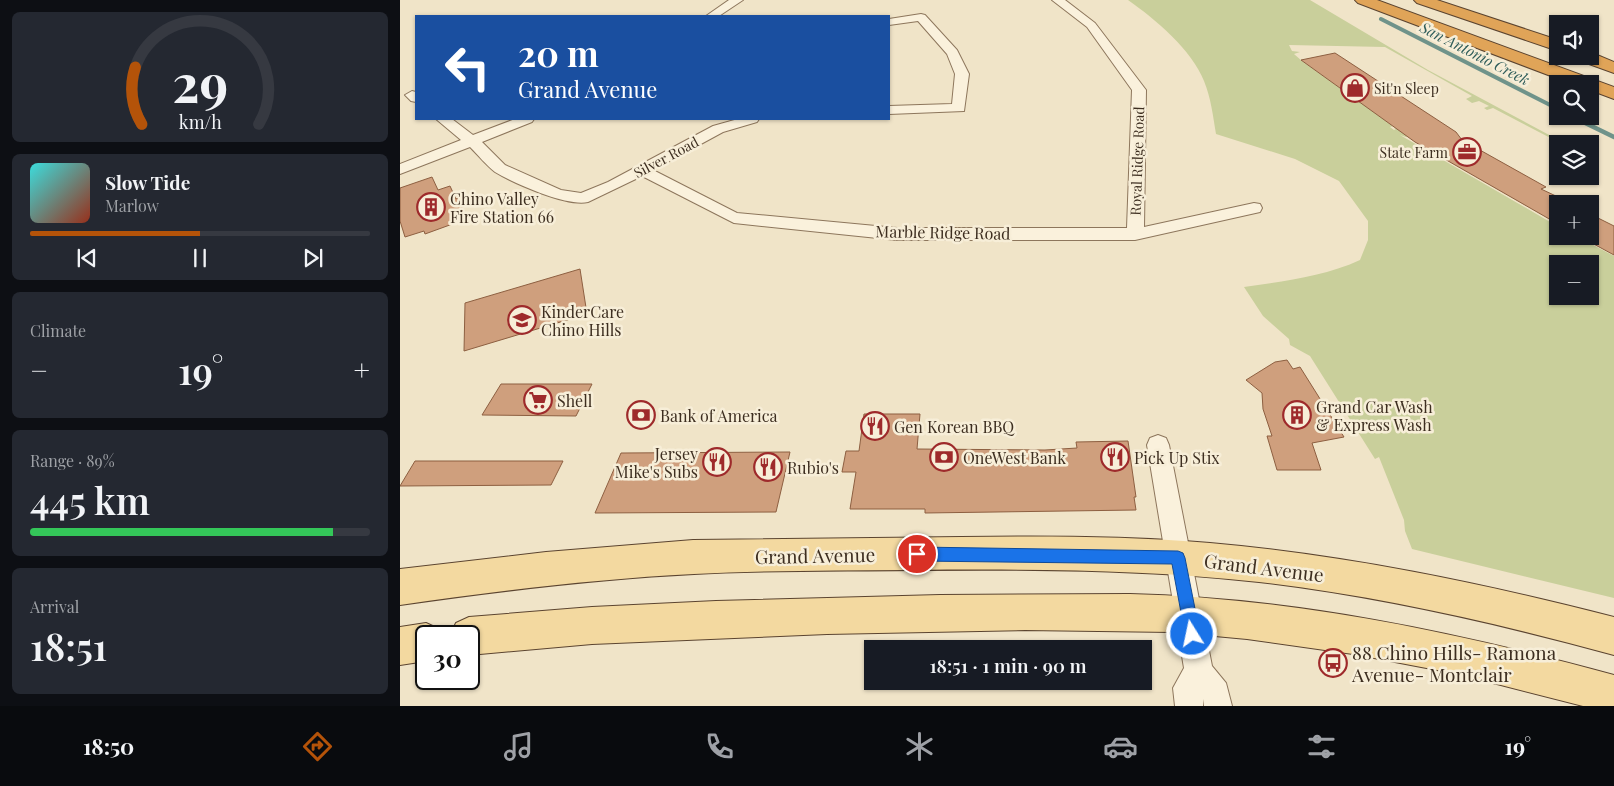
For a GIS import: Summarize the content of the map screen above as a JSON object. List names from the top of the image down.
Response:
{
  "streets": {
    "main road": ["Grand Avenue"],
    "street": ["Silver Road", "Royal Ridge Road", "Marble Ridge Road"]
  },
  "crossings": [
    ["Silver Road", "Marble Ridge Road"],
    ["Royal Ridge Road", "Marble Ridge Road"]
  ],
  "water": ["San Antonio Creek"],
  "places": {
    "shop": ["Sit'n Sleep"],
    "office": ["State Farm"],
    "building": ["Chino Valley Fire Station 66", "Grand Car Wash & Express Wash"],
    "school or university": ["KinderCare Chino Hills"],
    "supermarket": ["Shell"],
    "bank": ["Bank of America", "OneWest Bank"],
    "restaurant": [
      "Gen Korean BBQ",
      "Pick Up Stix",
      "Jersey Mike's Subs",
      "Rubio's"
    ],
    "bus stop": ["88 Chino Hills- Ramona Avenue- Montclair"]
  },
  "page": {
    "map_buttons": ["+", "−"],
    "turn": ["20 m", "Grand Avenue"],
    "song": ["Slow Tide", "Marlow"],
    "tile": [
      "Climate",
      ["Range · 89%", "445 km"],
      ["Arrival", "18:51"]
    ],
    "heat": ["−", "19°", "+"],
    "limit": "30",
    "trip": "18:51 · 1 min · 90 m",
    "tabs": ["18:50", "19°"],
    "gauge": ["29", "km/h"]
  }
}
